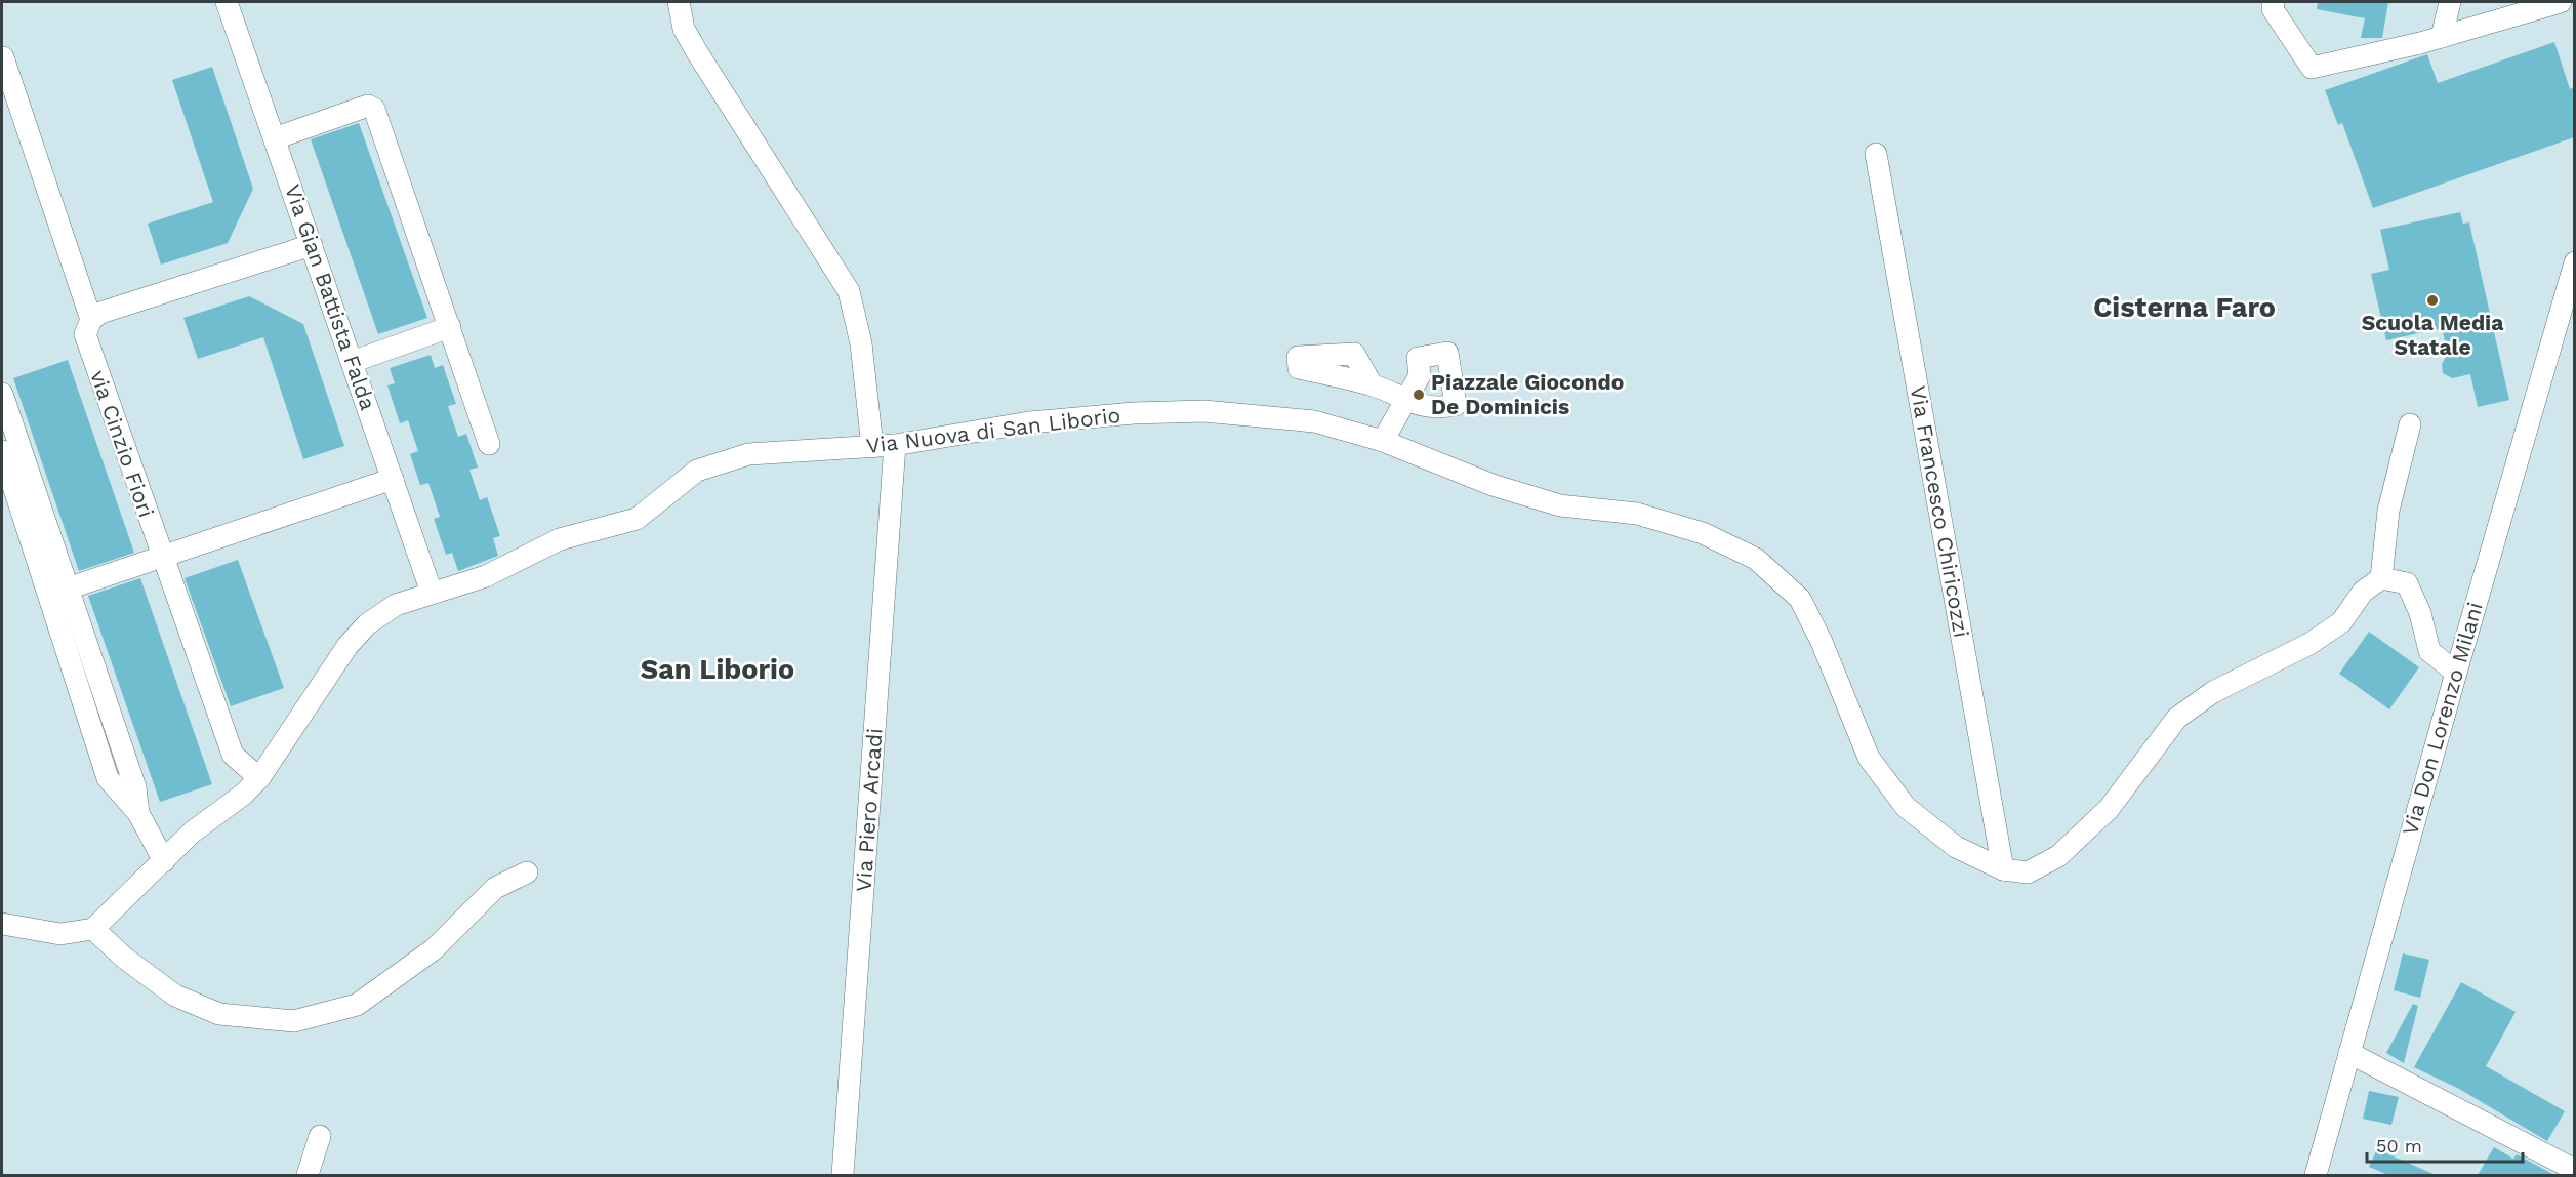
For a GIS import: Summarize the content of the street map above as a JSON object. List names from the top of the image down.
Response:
{
  "streets": {
    "street": [
      "Via Gian Battista Falda",
      "Via Nuova di San Liborio",
      "via Cinzio Fiori",
      "Via Francesco Chiricozzi",
      "Via Don Lorenzo Milani",
      "Via Piero Arcadi"
    ]
  },
  "crossings": [
    ["Via Gian Battista Falda", "Via Nuova di San Liborio"],
    ["Via Nuova di San Liborio", "via Cinzio Fiori"],
    ["Via Nuova di San Liborio", "Via Francesco Chiricozzi"],
    ["Via Nuova di San Liborio", "Via Piero Arcadi"]
  ],
  "districts": ["Cisterna Faro", "San Liborio"],
  "places": ["Scuola Media Statale", "Piazzale Giocondo De Dominicis"],
  "scale_bar": "50 m"
}
